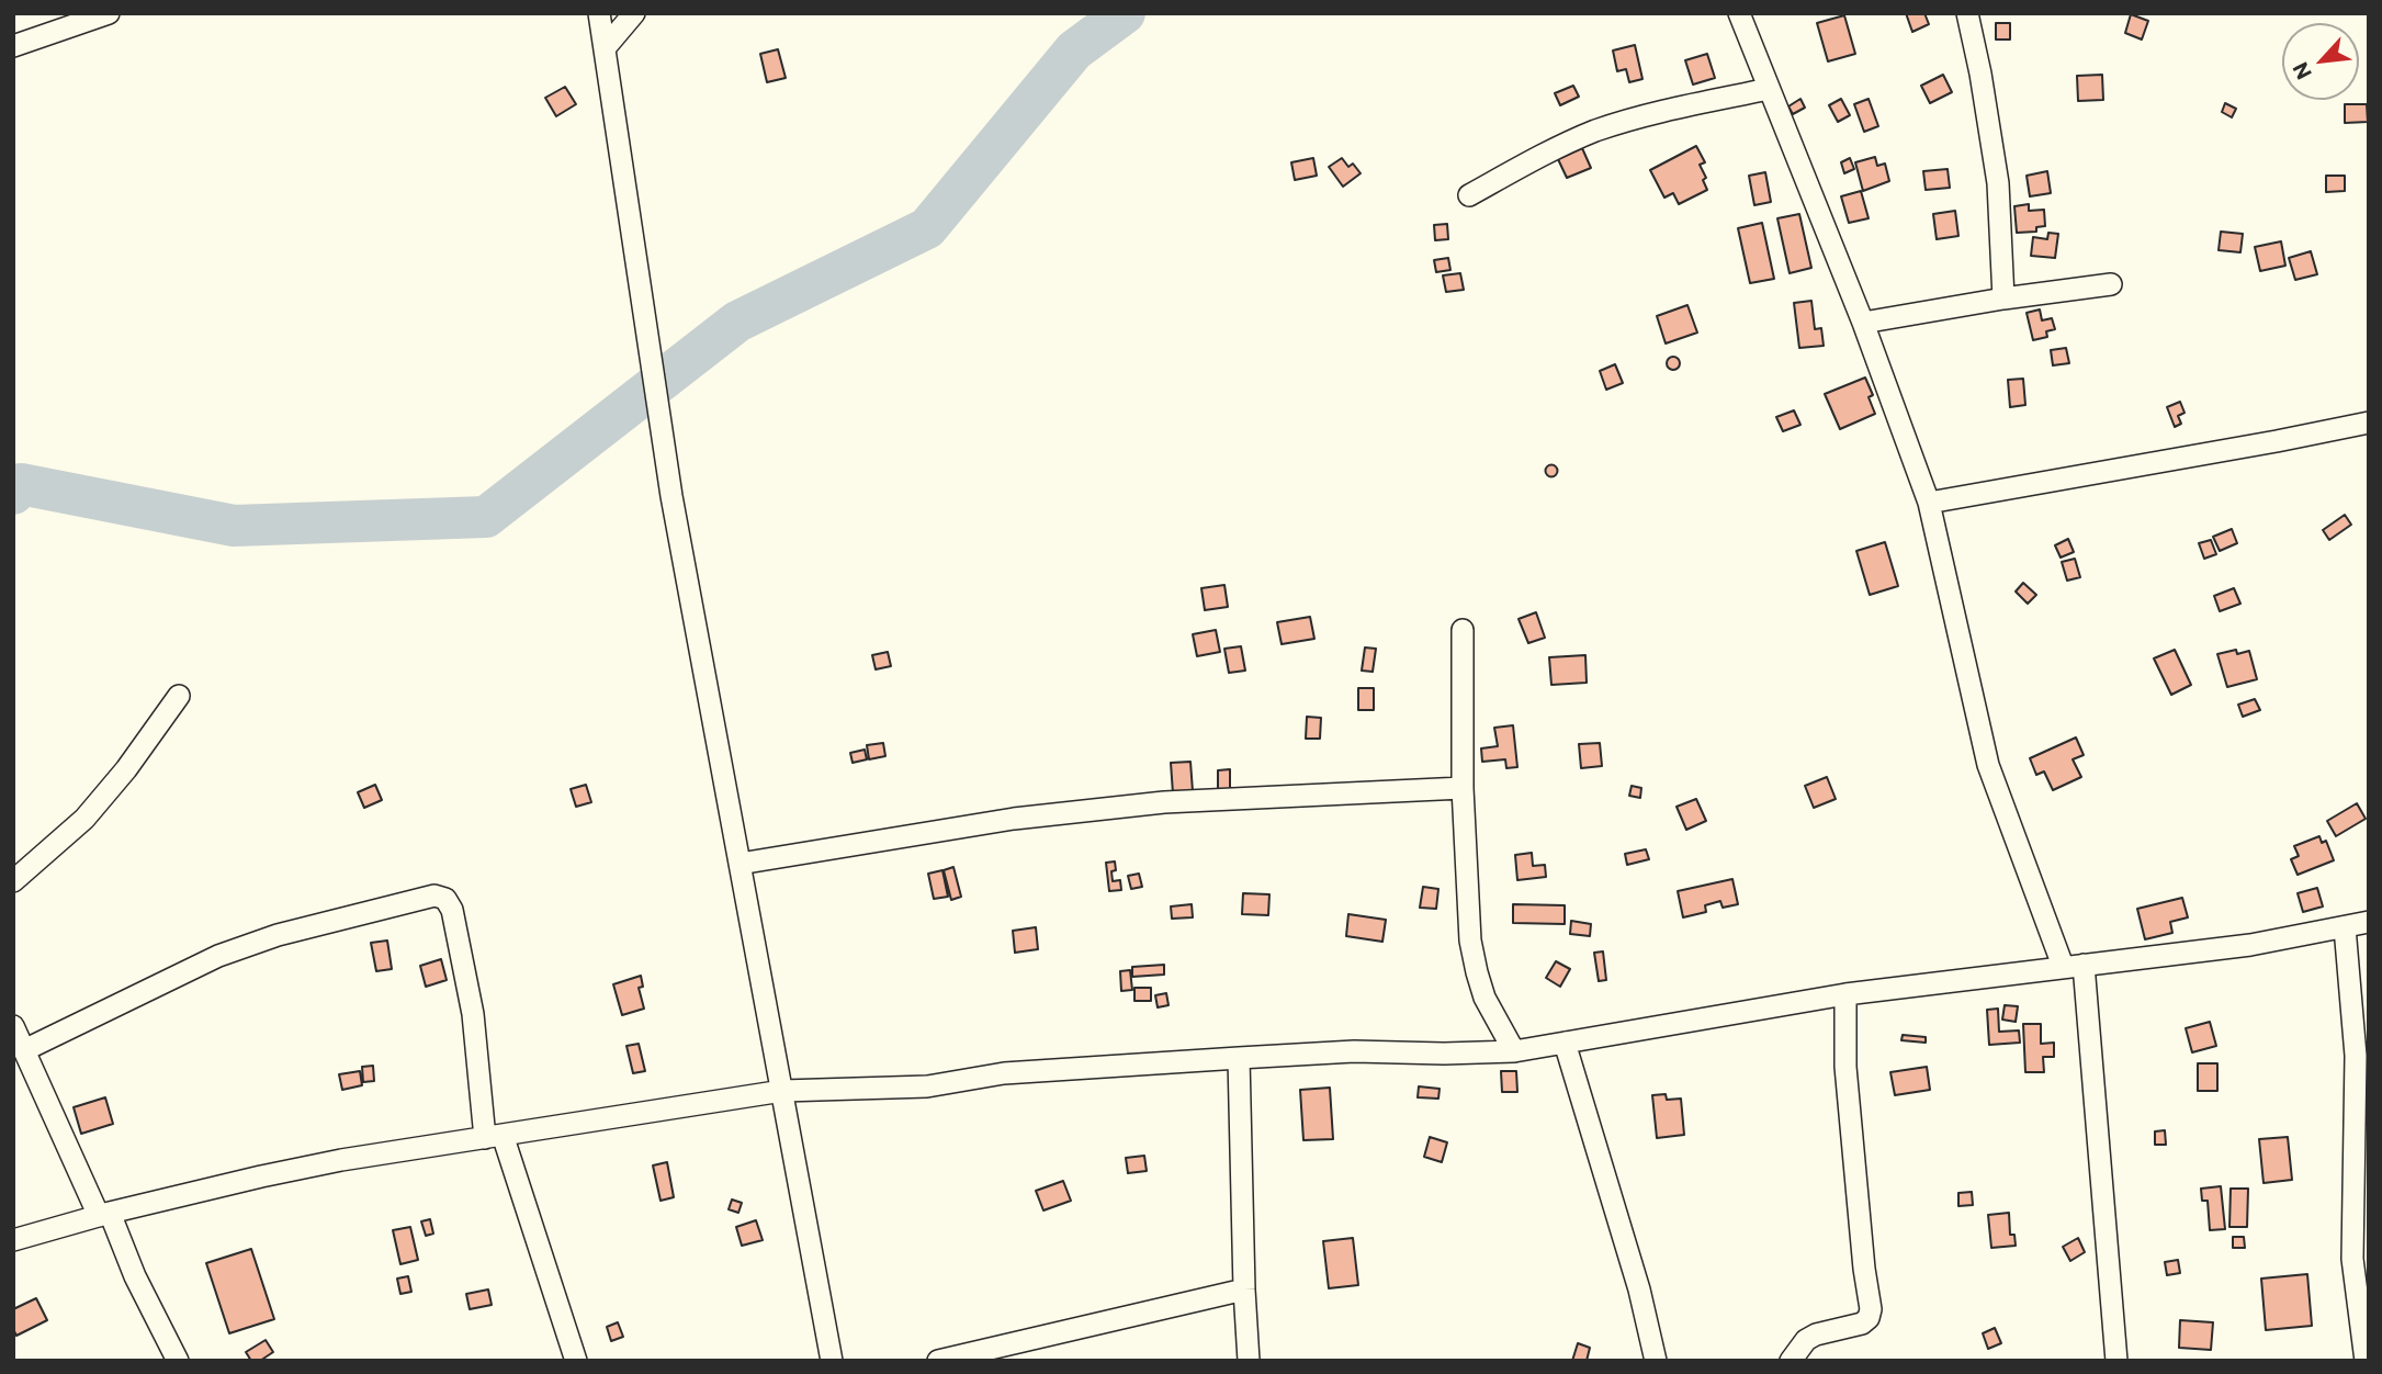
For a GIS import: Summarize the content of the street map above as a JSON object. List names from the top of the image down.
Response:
{
  "north": "bottom left"
}
